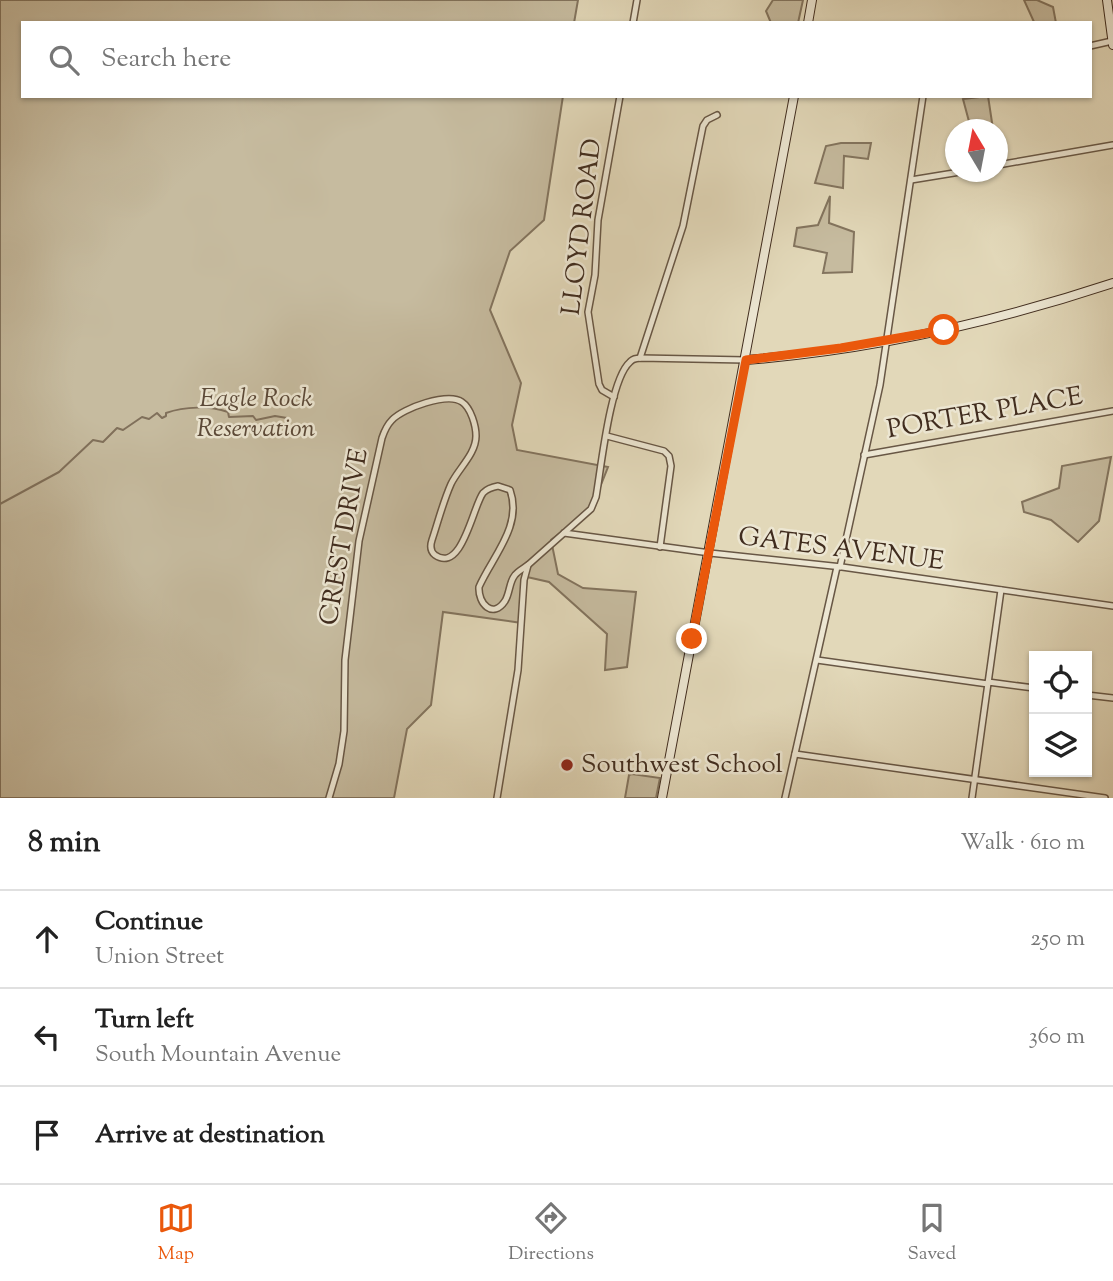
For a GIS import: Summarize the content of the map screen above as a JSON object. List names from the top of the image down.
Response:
{
  "streets": {
    "street": [
      "LLOYD ROAD",
      "PORTER PLACE",
      "CREST DRIVE",
      "GATES AVENUE"
    ]
  },
  "parks": ["Eagle Rock Reservation"],
  "places": ["Southwest School"],
  "north": "top",
  "page": {
    "search": "Search here",
    "heading": ["8 min", "Walk · 610 m"],
    "list": [
      ["Continue", "Union Street", "250 m"],
      ["Turn left", "South Mountain Avenue", "360 m"],
      "Arrive at destination"
    ],
    "nav": ["Map", "Directions", "Saved"]
  }
}
